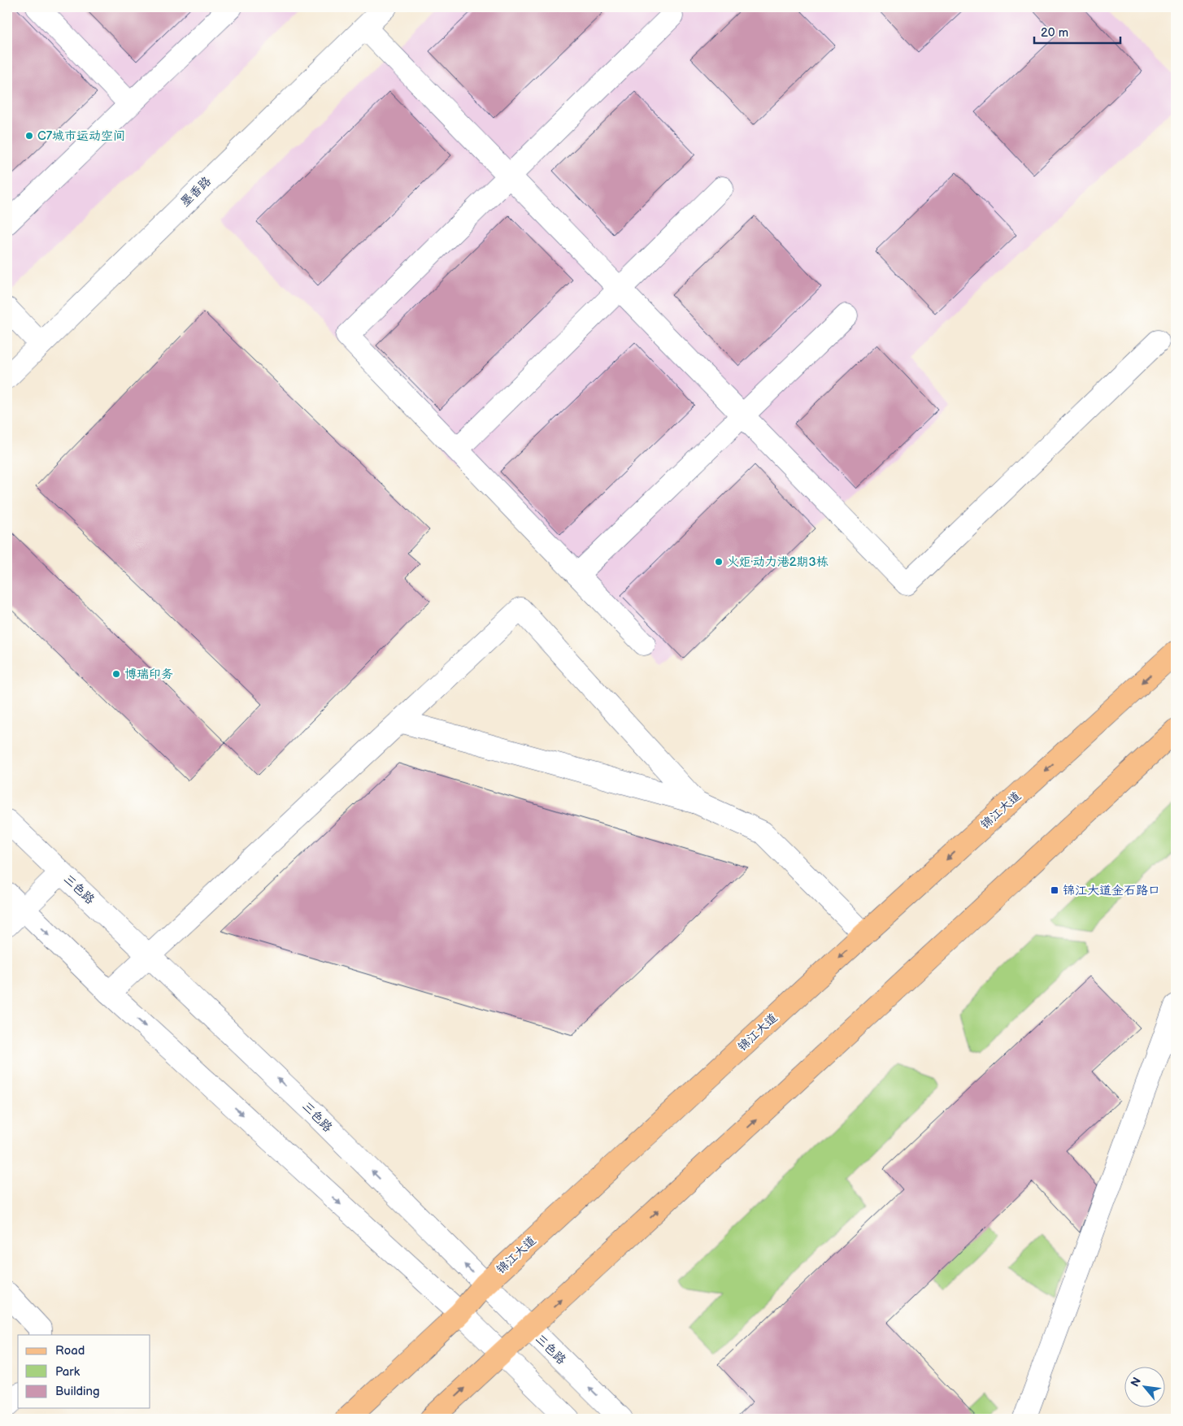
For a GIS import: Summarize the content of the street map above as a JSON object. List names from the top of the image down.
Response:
{
  "streets": {
    "main road": ["锦江大道"],
    "street": ["墨香路", "三色路"]
  },
  "crossings": [
    ["锦江大道", "三色路"]
  ],
  "places": {
    "other": ["C7城市运动空间", "火炬·动力港2期3栋", "博瑞印务"],
    "transit": ["锦江大道金石路口"]
  },
  "legend": ["Road", "Park", "Building"],
  "scale_bar": "20 m",
  "north": "top left"
}
